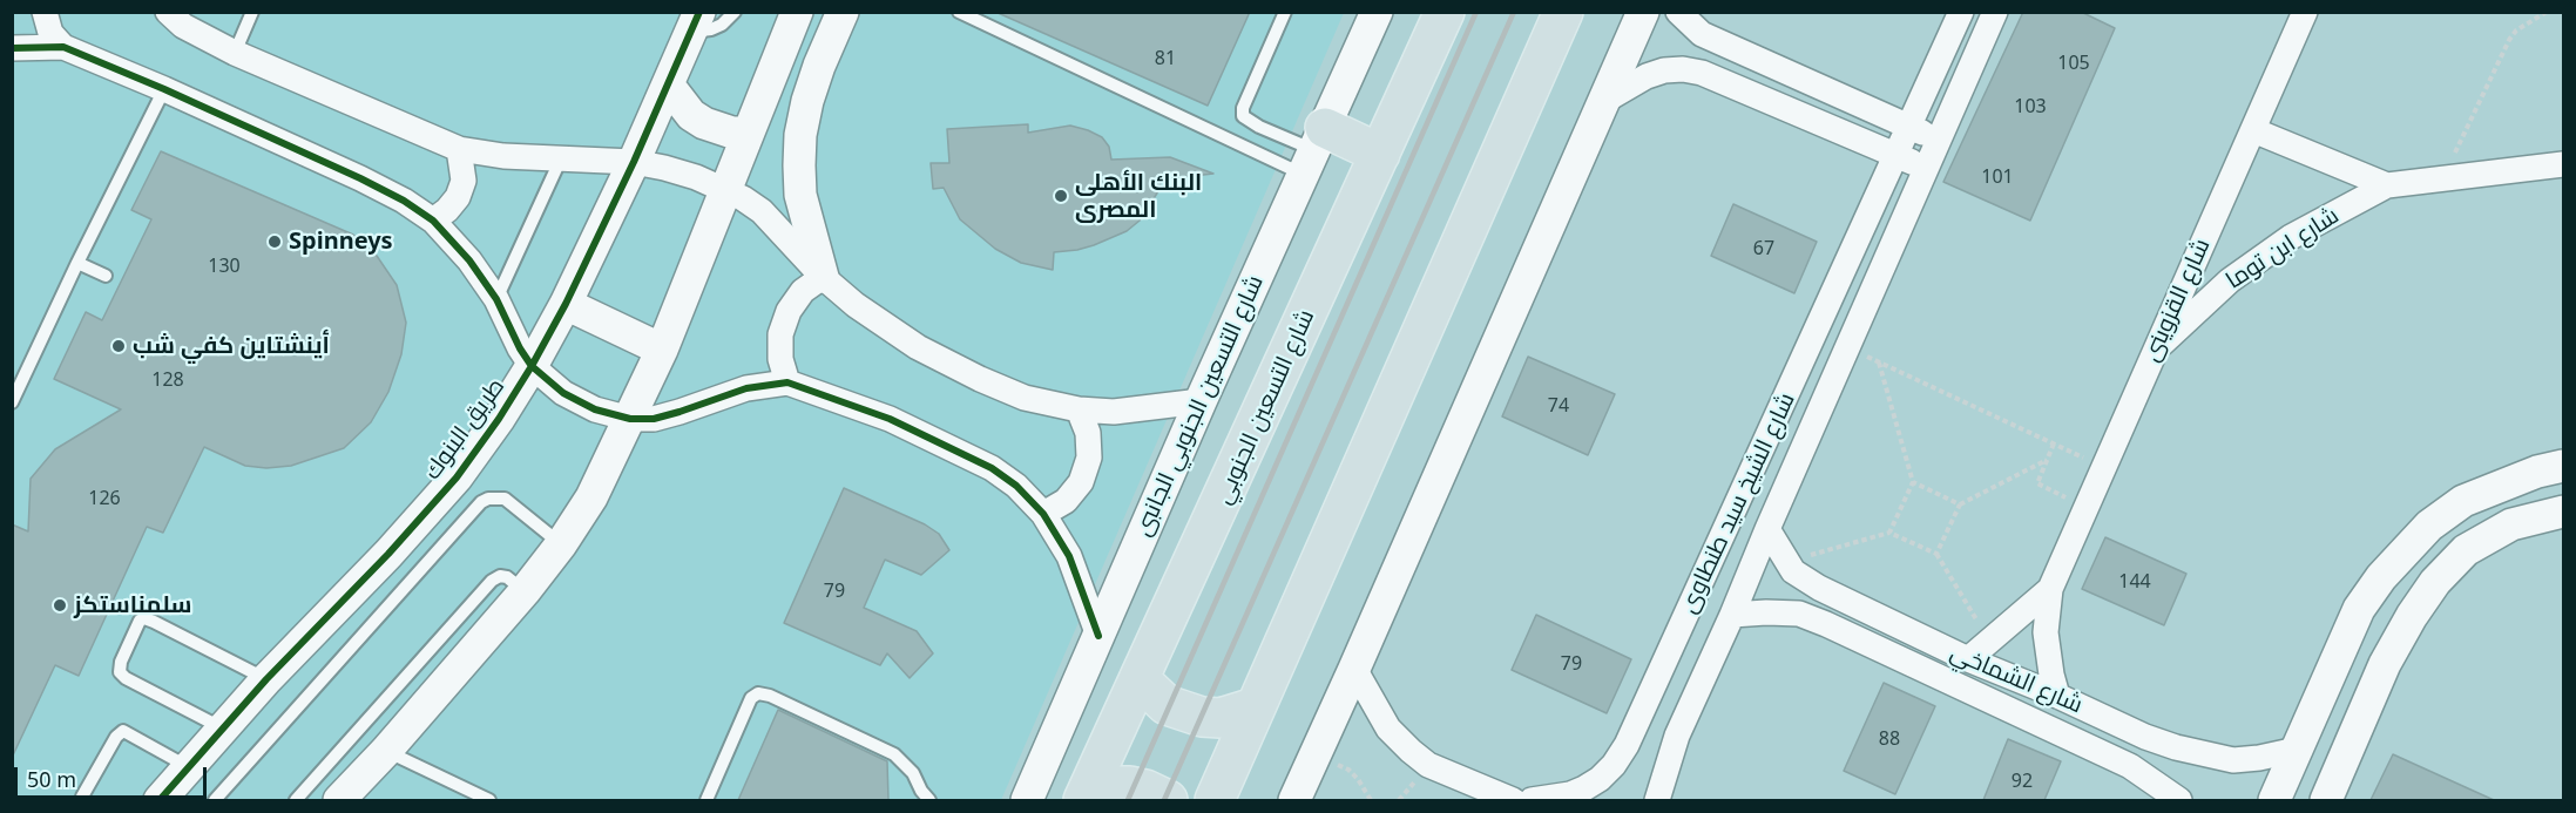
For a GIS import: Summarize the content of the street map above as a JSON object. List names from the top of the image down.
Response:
{
  "streets": {
    "highway": ["شارع التسعين الجنوبي"],
    "street": [
      "شارع ابن توما",
      "شارع القزوينى",
      "شارع التسعين الجنوبي الجانبى",
      "طريق البنوك",
      "شارع الشيخ سيد طنطاوى",
      "شارع الشماخي"
    ]
  },
  "crossings": [
    ["شارع ابن توما", "شارع القزوينى"],
    ["شارع القزوينى", "شارع الشماخي"],
    ["شارع الشيخ سيد طنطاوى", "شارع الشماخي"]
  ],
  "places": [
    "البنك الأهلى المصرى",
    "Spinneys",
    "أينشتاين كفي شب",
    "سلمناستكز"
  ],
  "house_numbers": [
    "81",
    "105",
    "103",
    "101",
    "67",
    "130",
    "128",
    "74",
    "126",
    "144",
    "79",
    "79",
    "88",
    "92"
  ],
  "scale_bar": "50 m"
}
